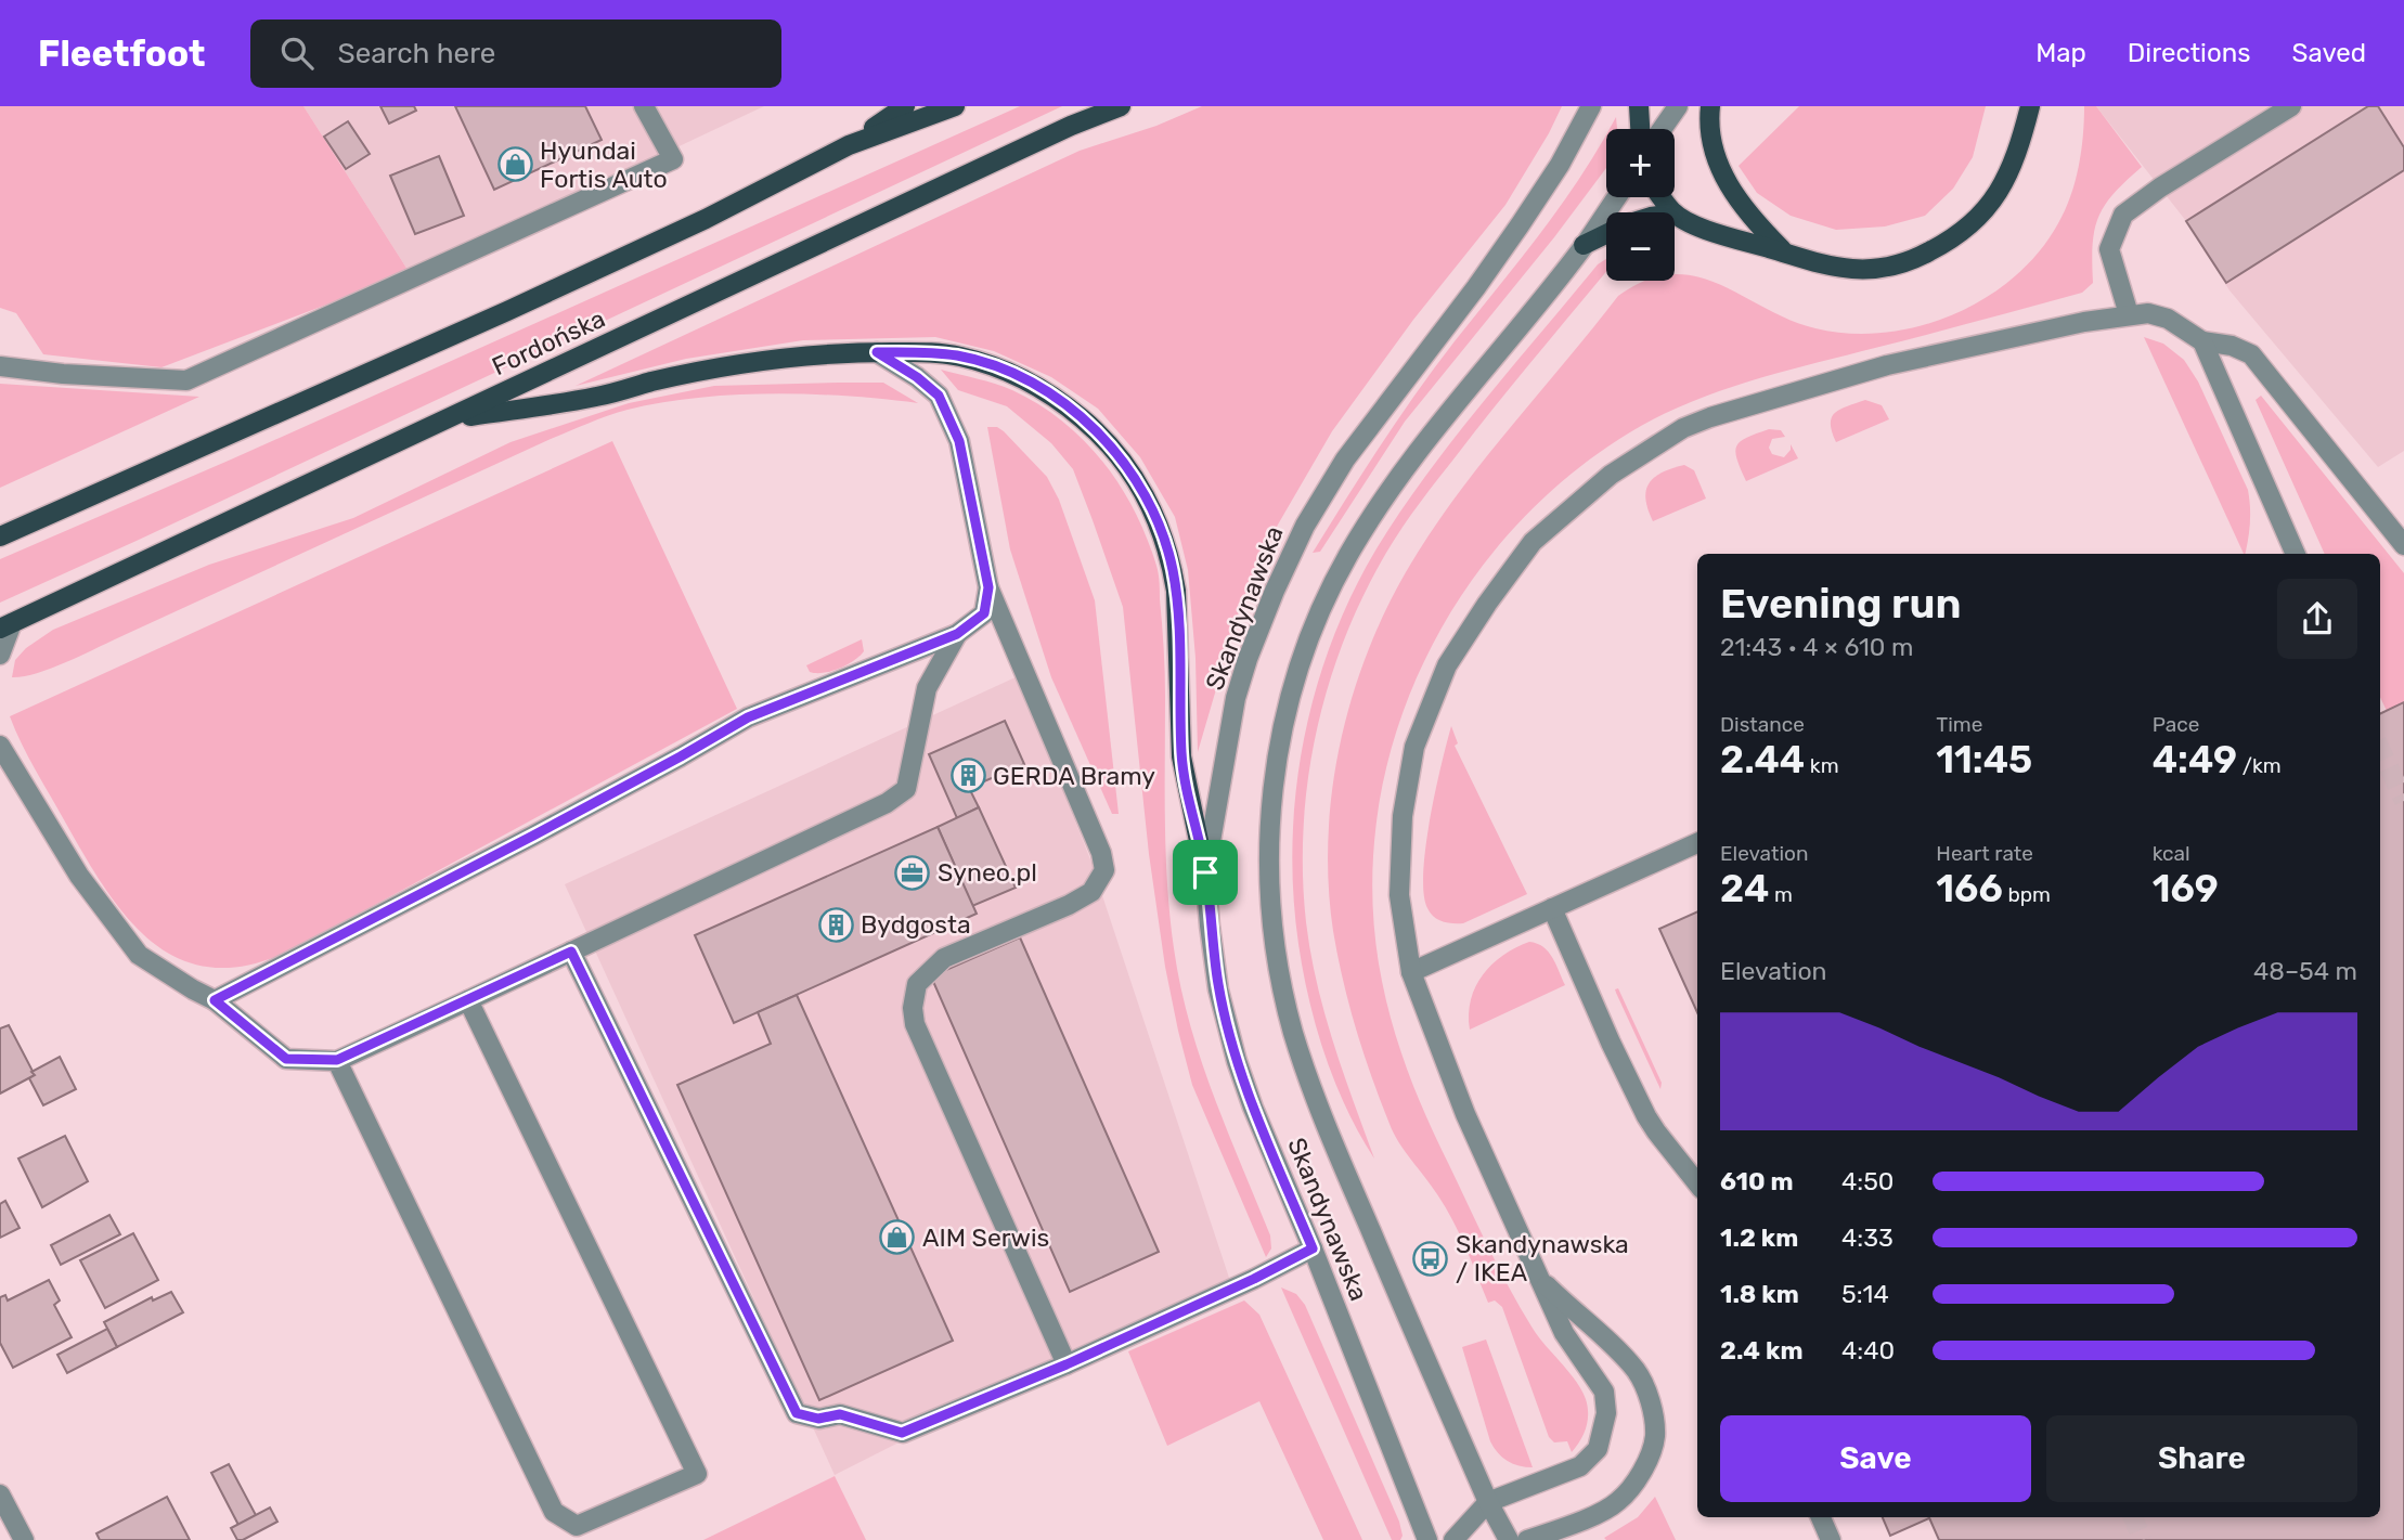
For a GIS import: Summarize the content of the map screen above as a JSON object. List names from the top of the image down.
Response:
{
  "streets": {
    "main road": ["Fordońska"],
    "street": ["Skandynawska"]
  },
  "places": {
    "shop": ["Hyundai Fortis Auto", "AIM Serwis"],
    "building": ["GERDA Bramy", "Bydgosta"],
    "office": ["Syneo.pl"],
    "bus stop": ["Skandynawska / IKEA"]
  },
  "page": {
    "header": "Fleetfoot",
    "search": "Search here",
    "nav": ["Map", "Directions", "Saved"],
    "map_buttons": ["+", "−"],
    "heading": ["Evening run", "21:43 · 4 × 610 m"],
    "stats": [
      ["Distance", "2.44 km"],
      ["Time", "11:45"],
      ["Pace", "4:49 /km"],
      ["Elevation", "24 m"],
      ["Heart rate", "166 bpm"],
      ["kcal", "169"]
    ],
    "chart": ["Elevation", "48–54 m"],
    "list": [
      {
        "name": "610 m",
        "note": "4:50"
      },
      {
        "name": "1.2 km",
        "note": "4:33"
      },
      {
        "name": "1.8 km",
        "note": "5:14"
      },
      {
        "name": "2.4 km",
        "note": "4:40"
      }
    ],
    "buttons": ["Save", "Share"]
  }
}
